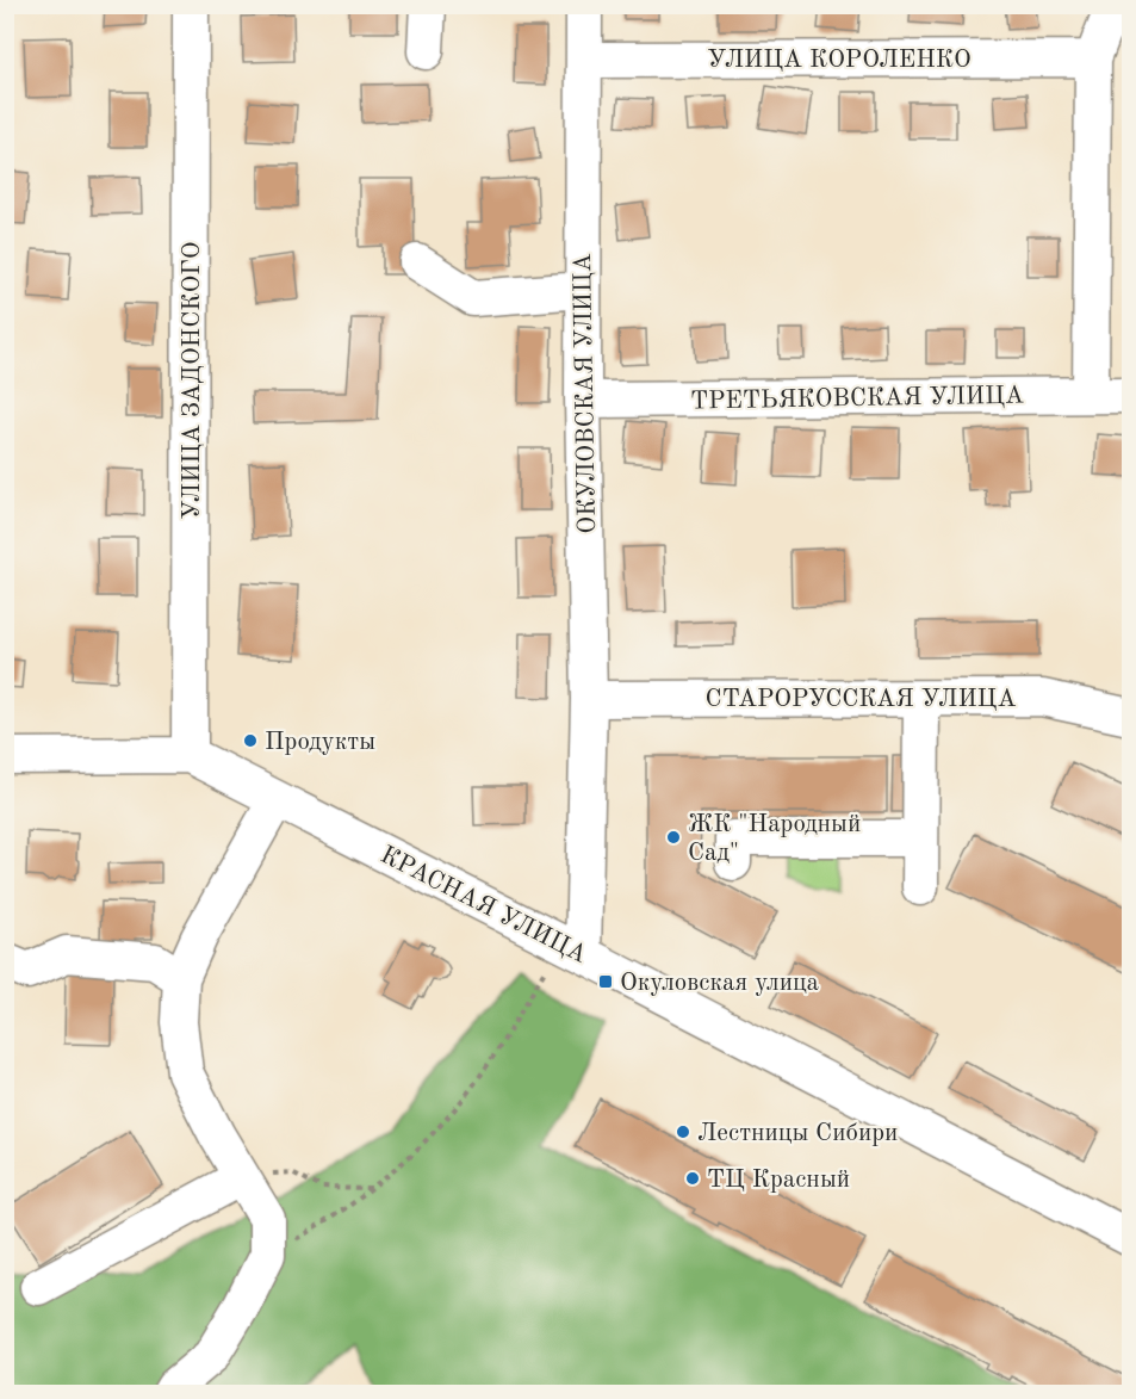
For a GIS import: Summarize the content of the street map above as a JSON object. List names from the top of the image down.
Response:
{
  "streets": {
    "street": [
      "УЛИЦА КОРОЛЕНКО",
      "УЛИЦА ЗАДОНСКОГО",
      "ОКУЛОВСКАЯ УЛИЦА",
      "ТРЕТЬЯКОВСКАЯ УЛИЦА",
      "СТАРОРУССКАЯ УЛИЦА",
      "КРАСНАЯ УЛИЦА"
    ]
  },
  "crossings": [
    ["УЛИЦА КОРОЛЕНКО", "ОКУЛОВСКАЯ УЛИЦА"],
    ["УЛИЦА ЗАДОНСКОГО", "КРАСНАЯ УЛИЦА"],
    ["ОКУЛОВСКАЯ УЛИЦА", "ТРЕТЬЯКОВСКАЯ УЛИЦА"],
    ["ОКУЛОВСКАЯ УЛИЦА", "СТАРОРУССКАЯ УЛИЦА"],
    ["ОКУЛОВСКАЯ УЛИЦА", "КРАСНАЯ УЛИЦА"]
  ],
  "places": {
    "other": [
      "Продукты",
      "ЖК \"Народный Сад\"",
      "Лестницы Сибири",
      "ТЦ Красный"
    ],
    "transit": ["Окуловская улица"]
  }
}
